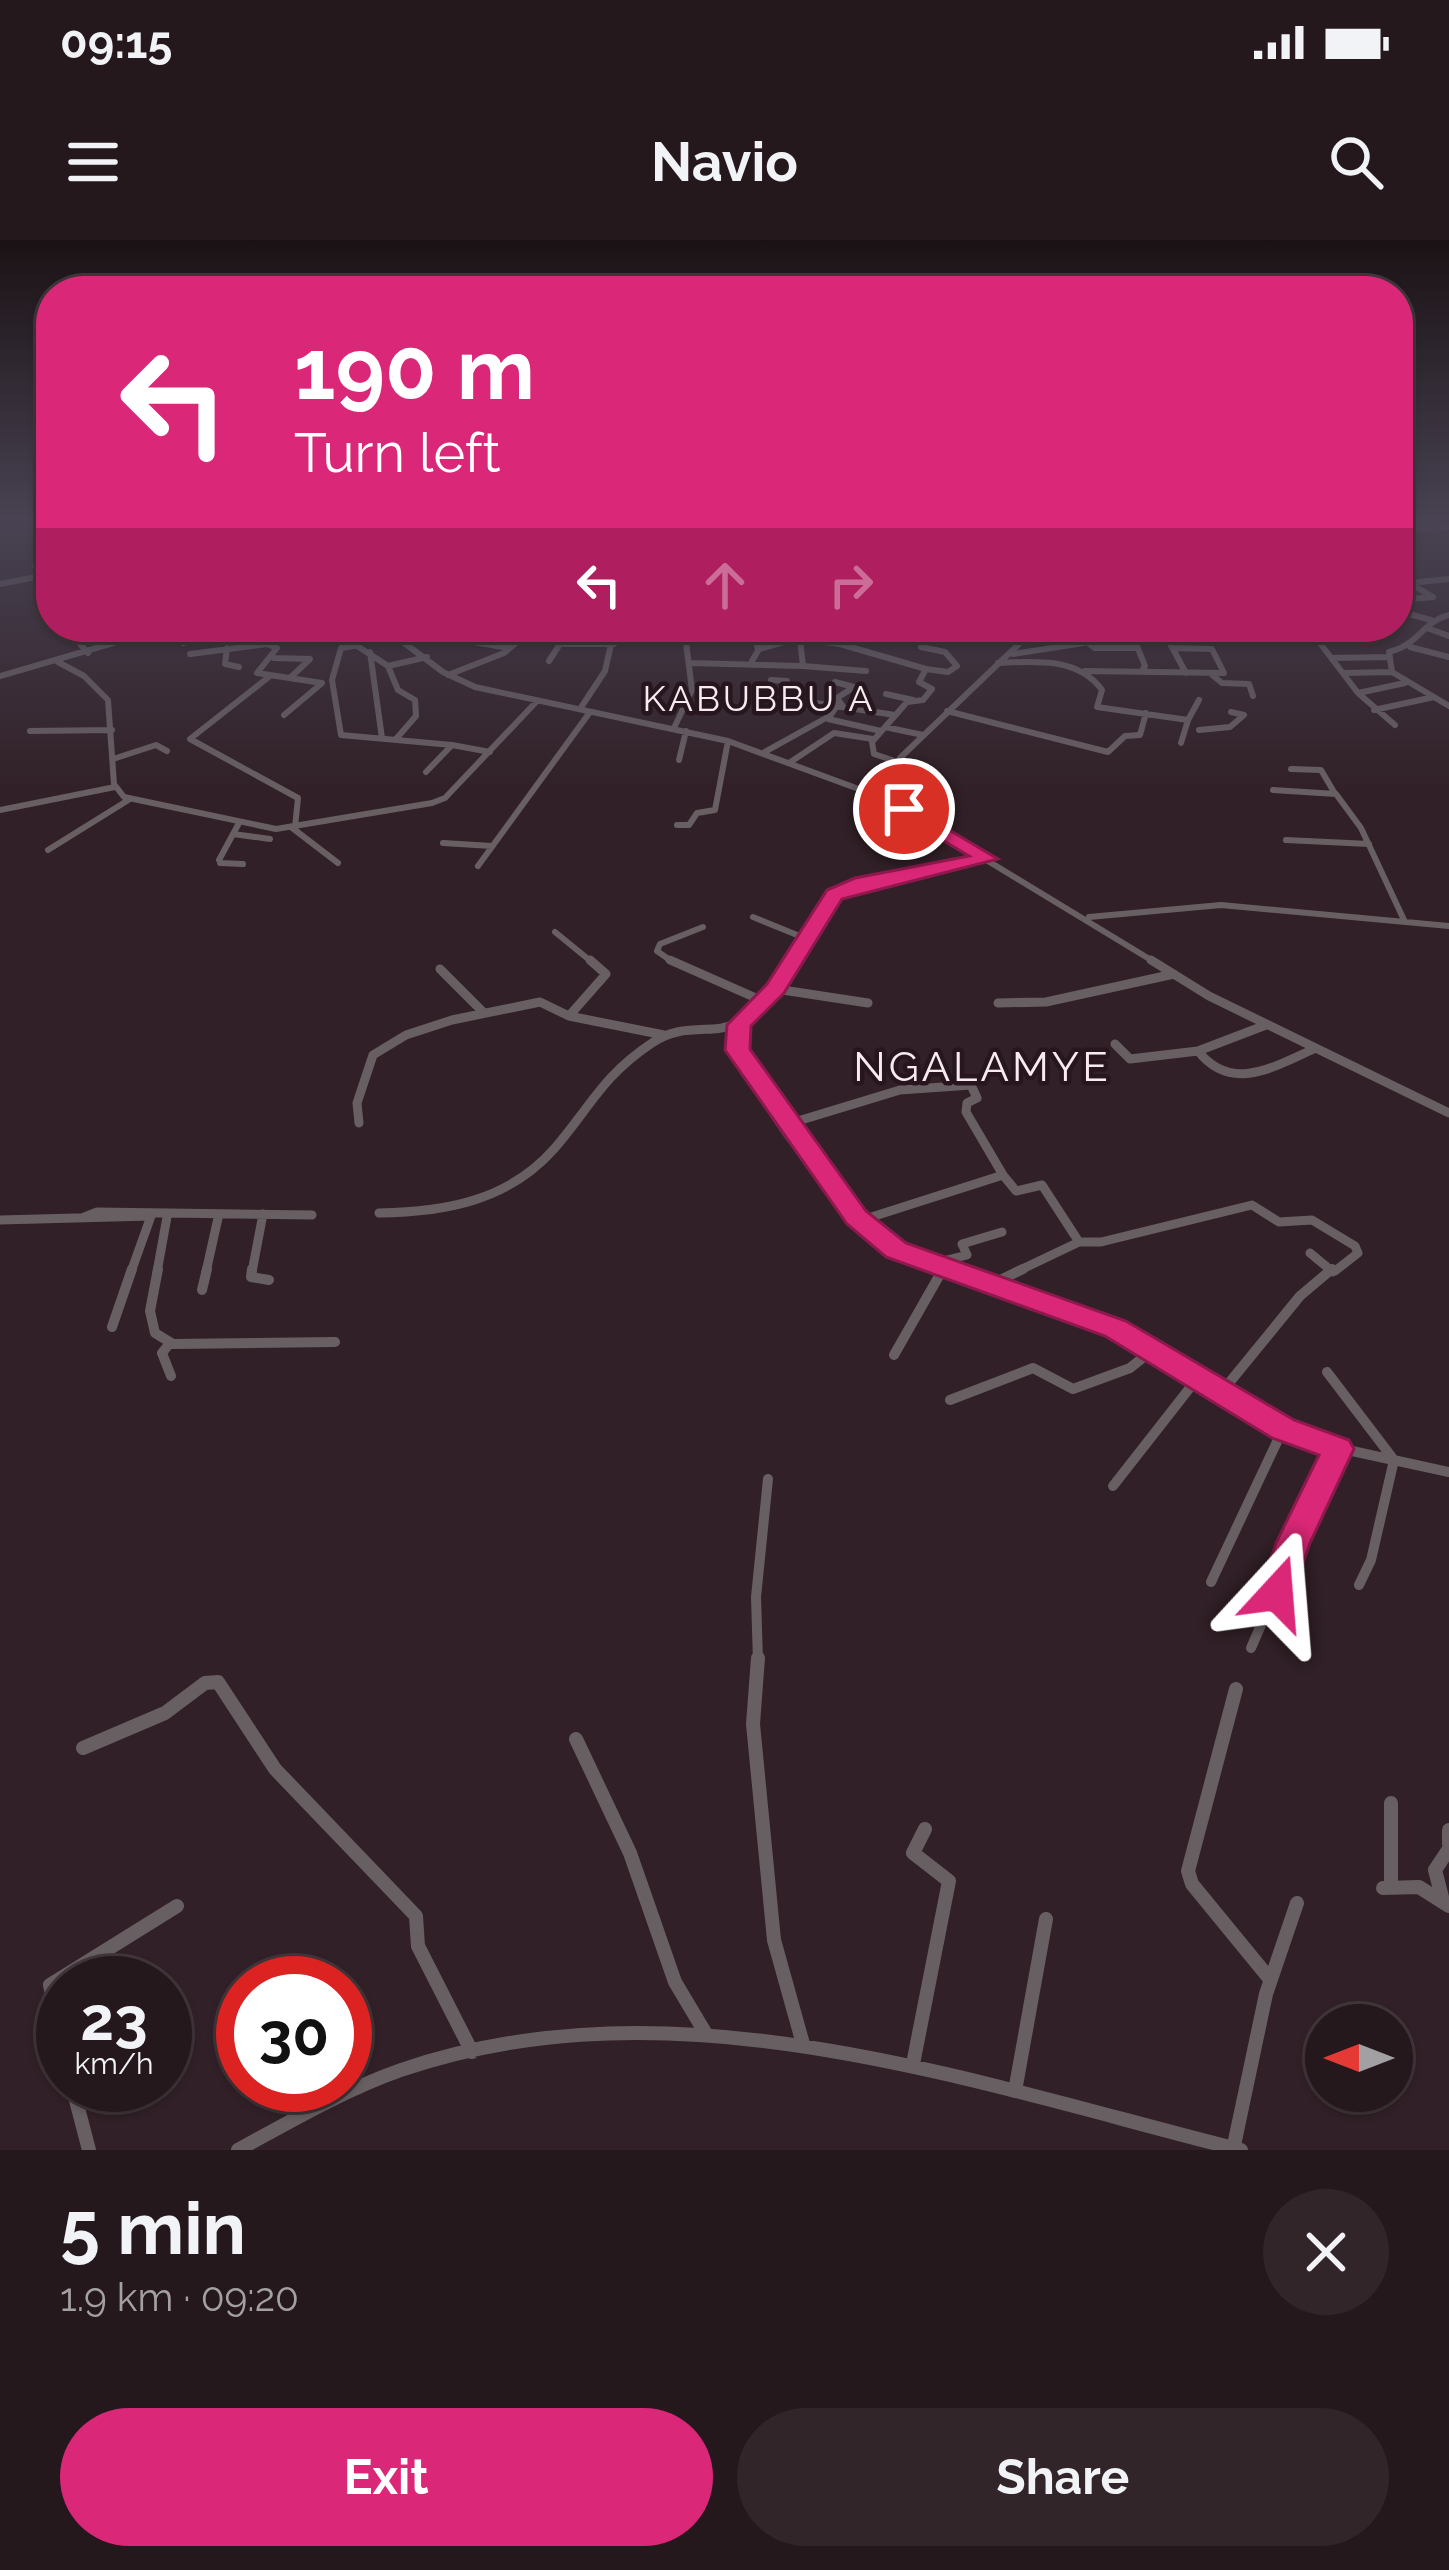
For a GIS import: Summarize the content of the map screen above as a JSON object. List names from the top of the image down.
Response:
{
  "districts": ["KABUBBU A", "NGALAMYE"],
  "north": "left",
  "page": {
    "status": "09:15",
    "header": "Navio",
    "turn": ["190 m", "Turn left"],
    "speed": "23 km/h",
    "limit": "30",
    "heading": ["5 min", "1.9 km · 09:20"],
    "buttons": ["Exit", "Share"]
  }
}
